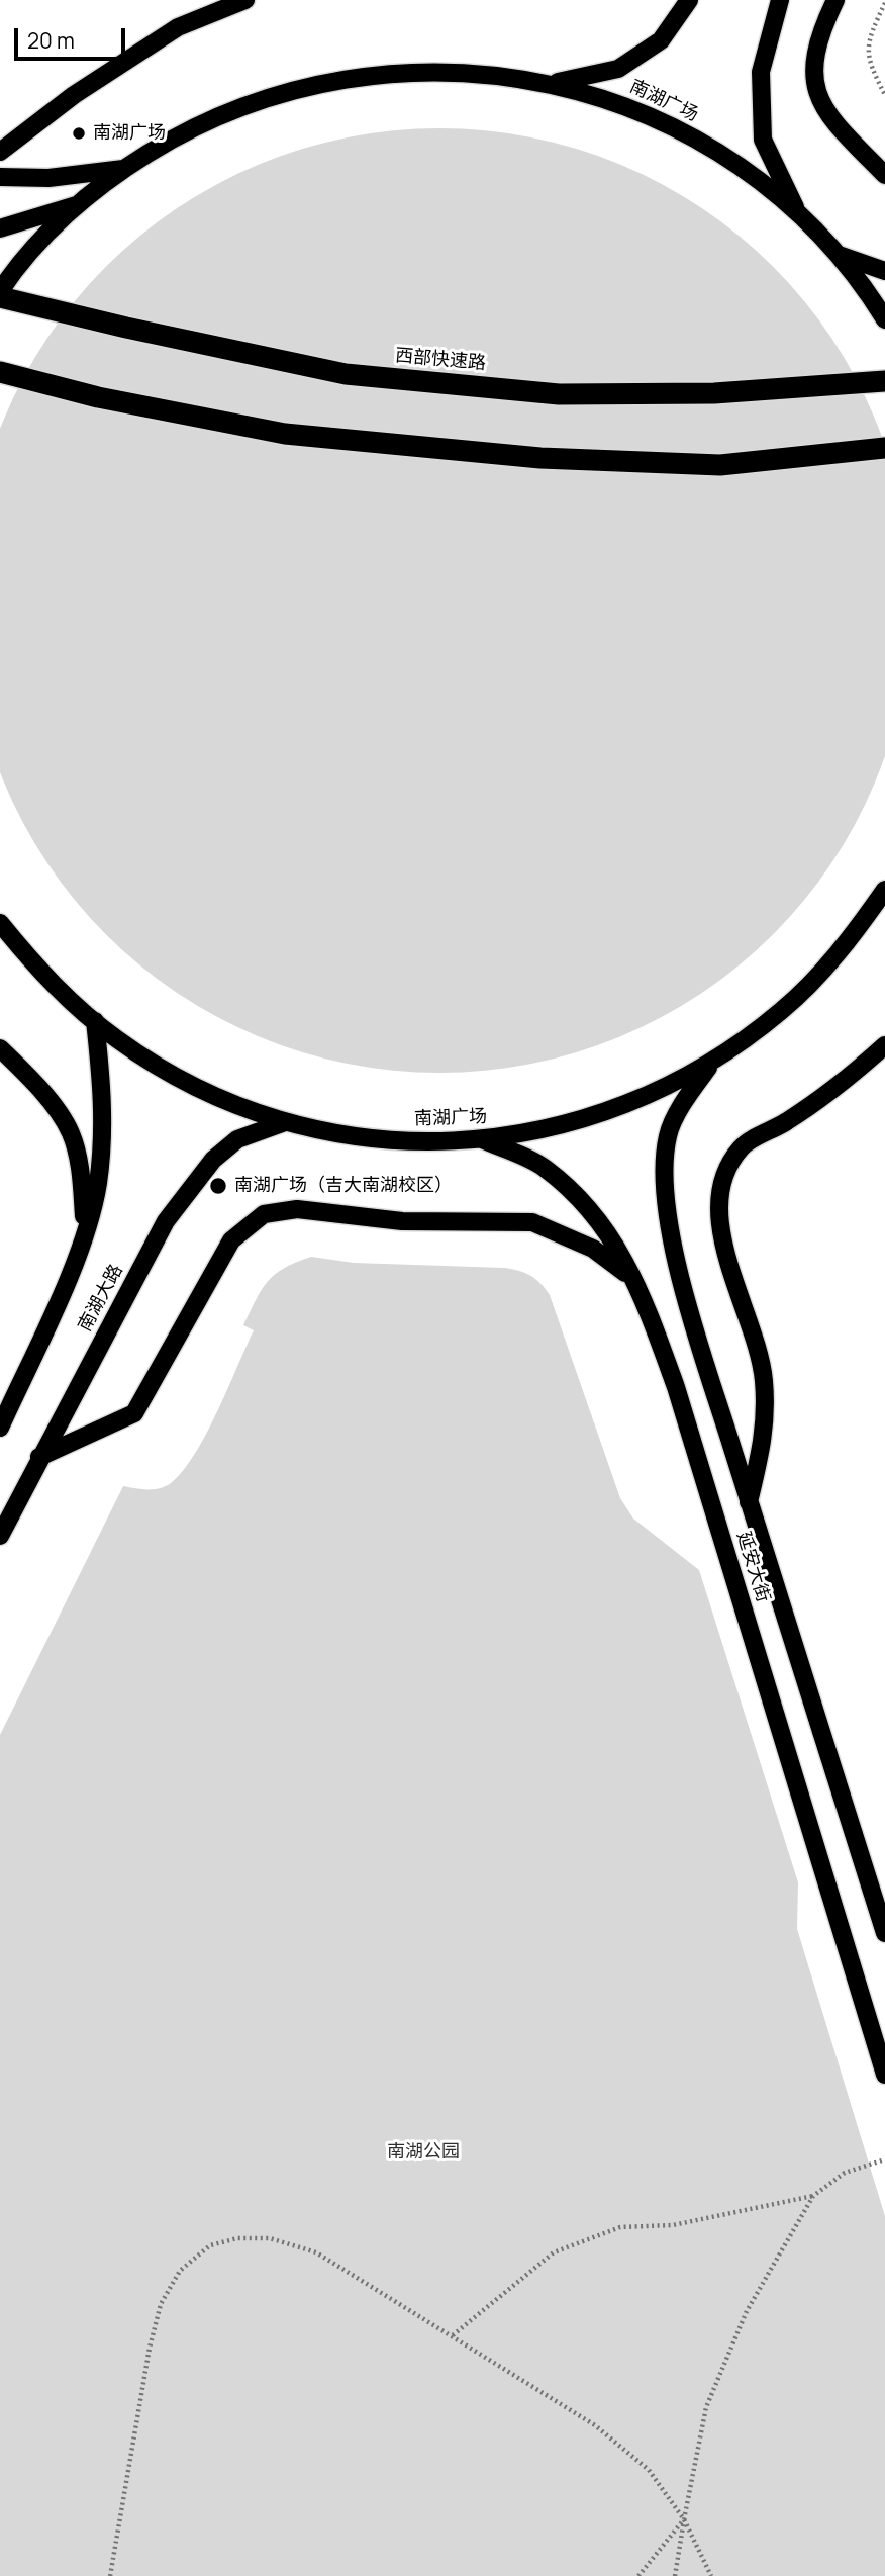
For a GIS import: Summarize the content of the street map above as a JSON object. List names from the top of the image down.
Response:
{
  "streets": {
    "highway": ["西部快速路"],
    "main road": ["南湖广场", "南湖大路", "延安大街"]
  },
  "crossings": [
    ["南湖广场", "南湖大路"],
    ["南湖广场", "延安大街"]
  ],
  "parks": ["南湖公园"],
  "places": ["南湖广场", "南湖广场（吉大南湖校区）"],
  "scale_bar": "20 m"
}
